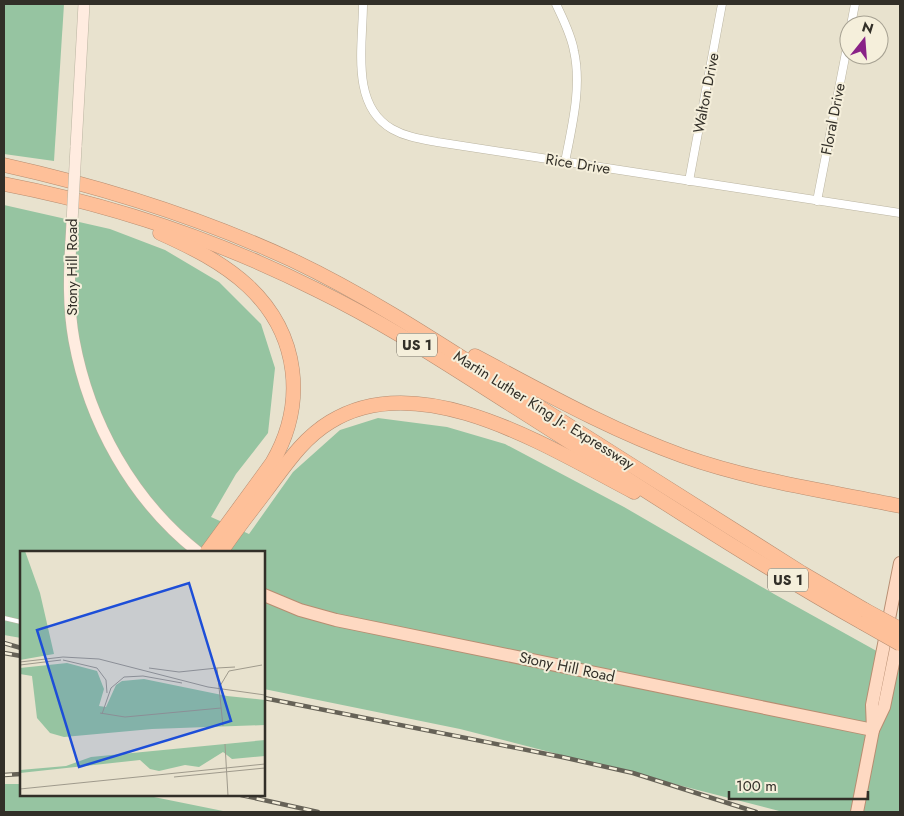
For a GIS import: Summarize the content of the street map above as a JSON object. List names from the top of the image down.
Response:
{
  "streets": {
    "highway": ["US 1", "Martin Luther King Jr. Expressway"],
    "main road": ["Stony Hill Road"],
    "street": ["Walton Drive", "Floral Drive", "Rice Drive"]
  },
  "crossings": [
    ["Walton Drive", "Rice Drive"],
    ["Floral Drive", "Rice Drive"]
  ],
  "scale_bar": "100 m",
  "north": "top"
}
